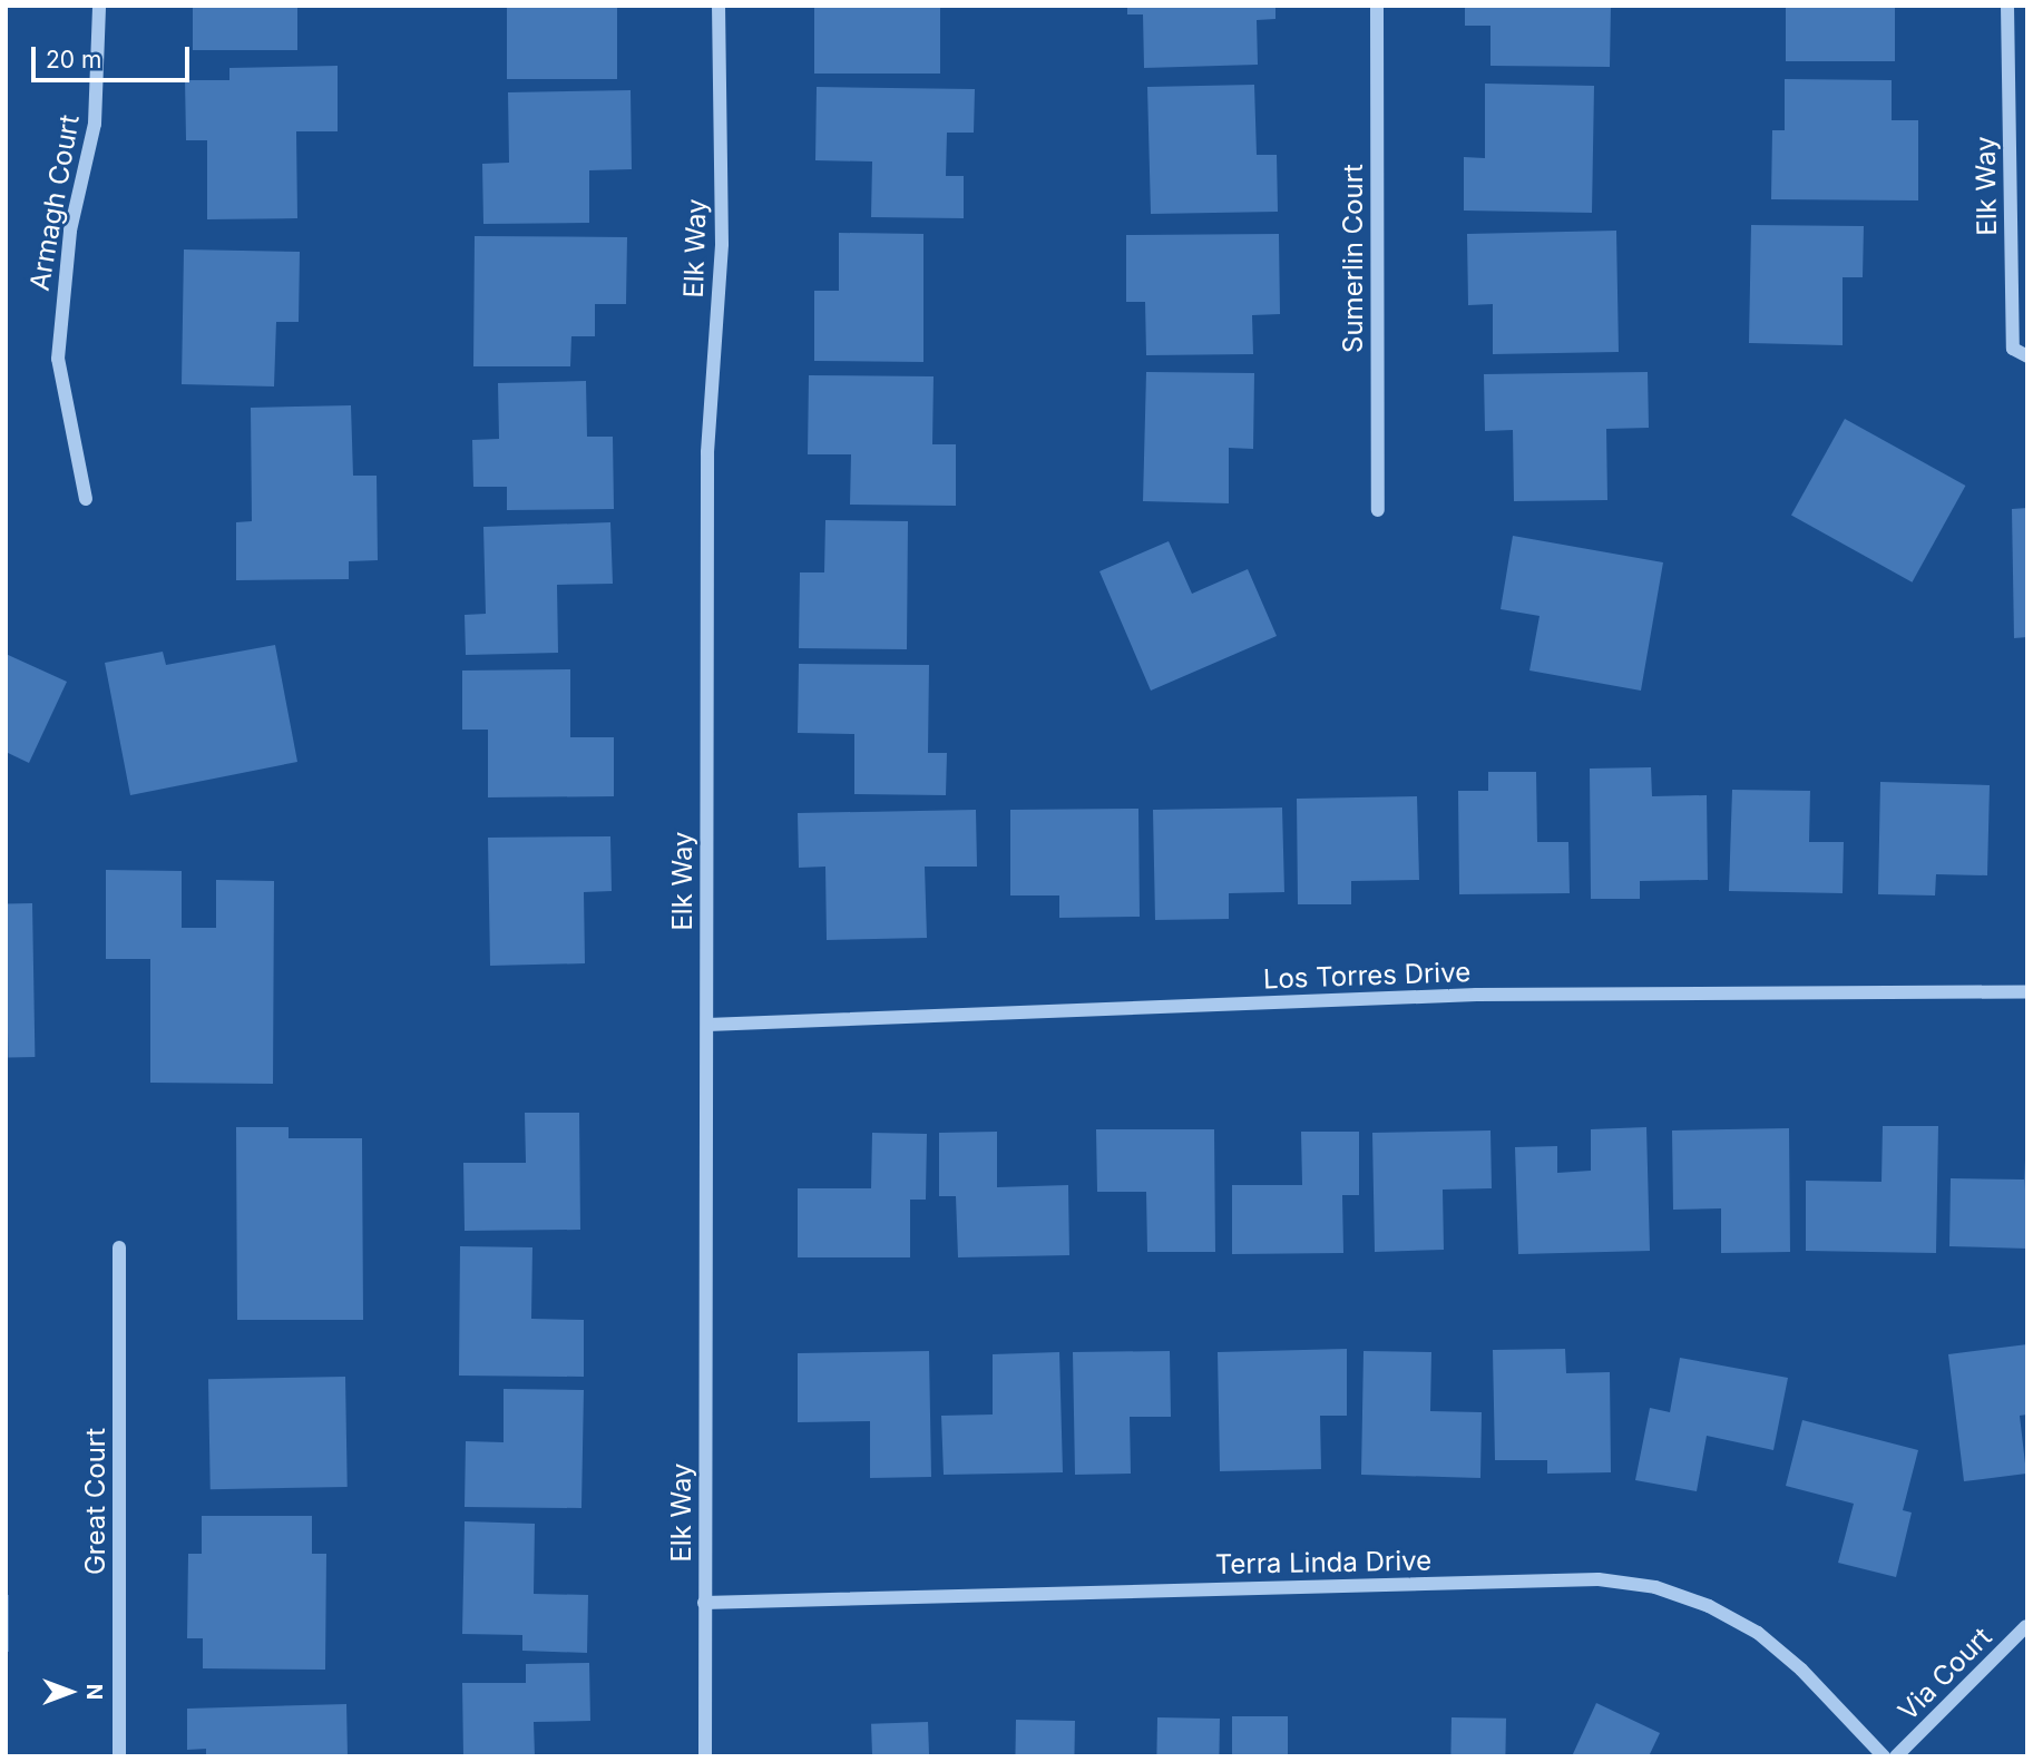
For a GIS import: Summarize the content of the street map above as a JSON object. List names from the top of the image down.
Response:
{
  "streets": {
    "street": [
      "Elk Way",
      "Armagh Court",
      "Sumerlin Court",
      "Los Torres Drive",
      "Great Court",
      "Terra Linda Drive",
      "Via Court"
    ]
  },
  "crossings": [
    ["Elk Way", "Los Torres Drive"],
    ["Elk Way", "Terra Linda Drive"]
  ],
  "scale_bar": "20 m",
  "north": "right"
}
